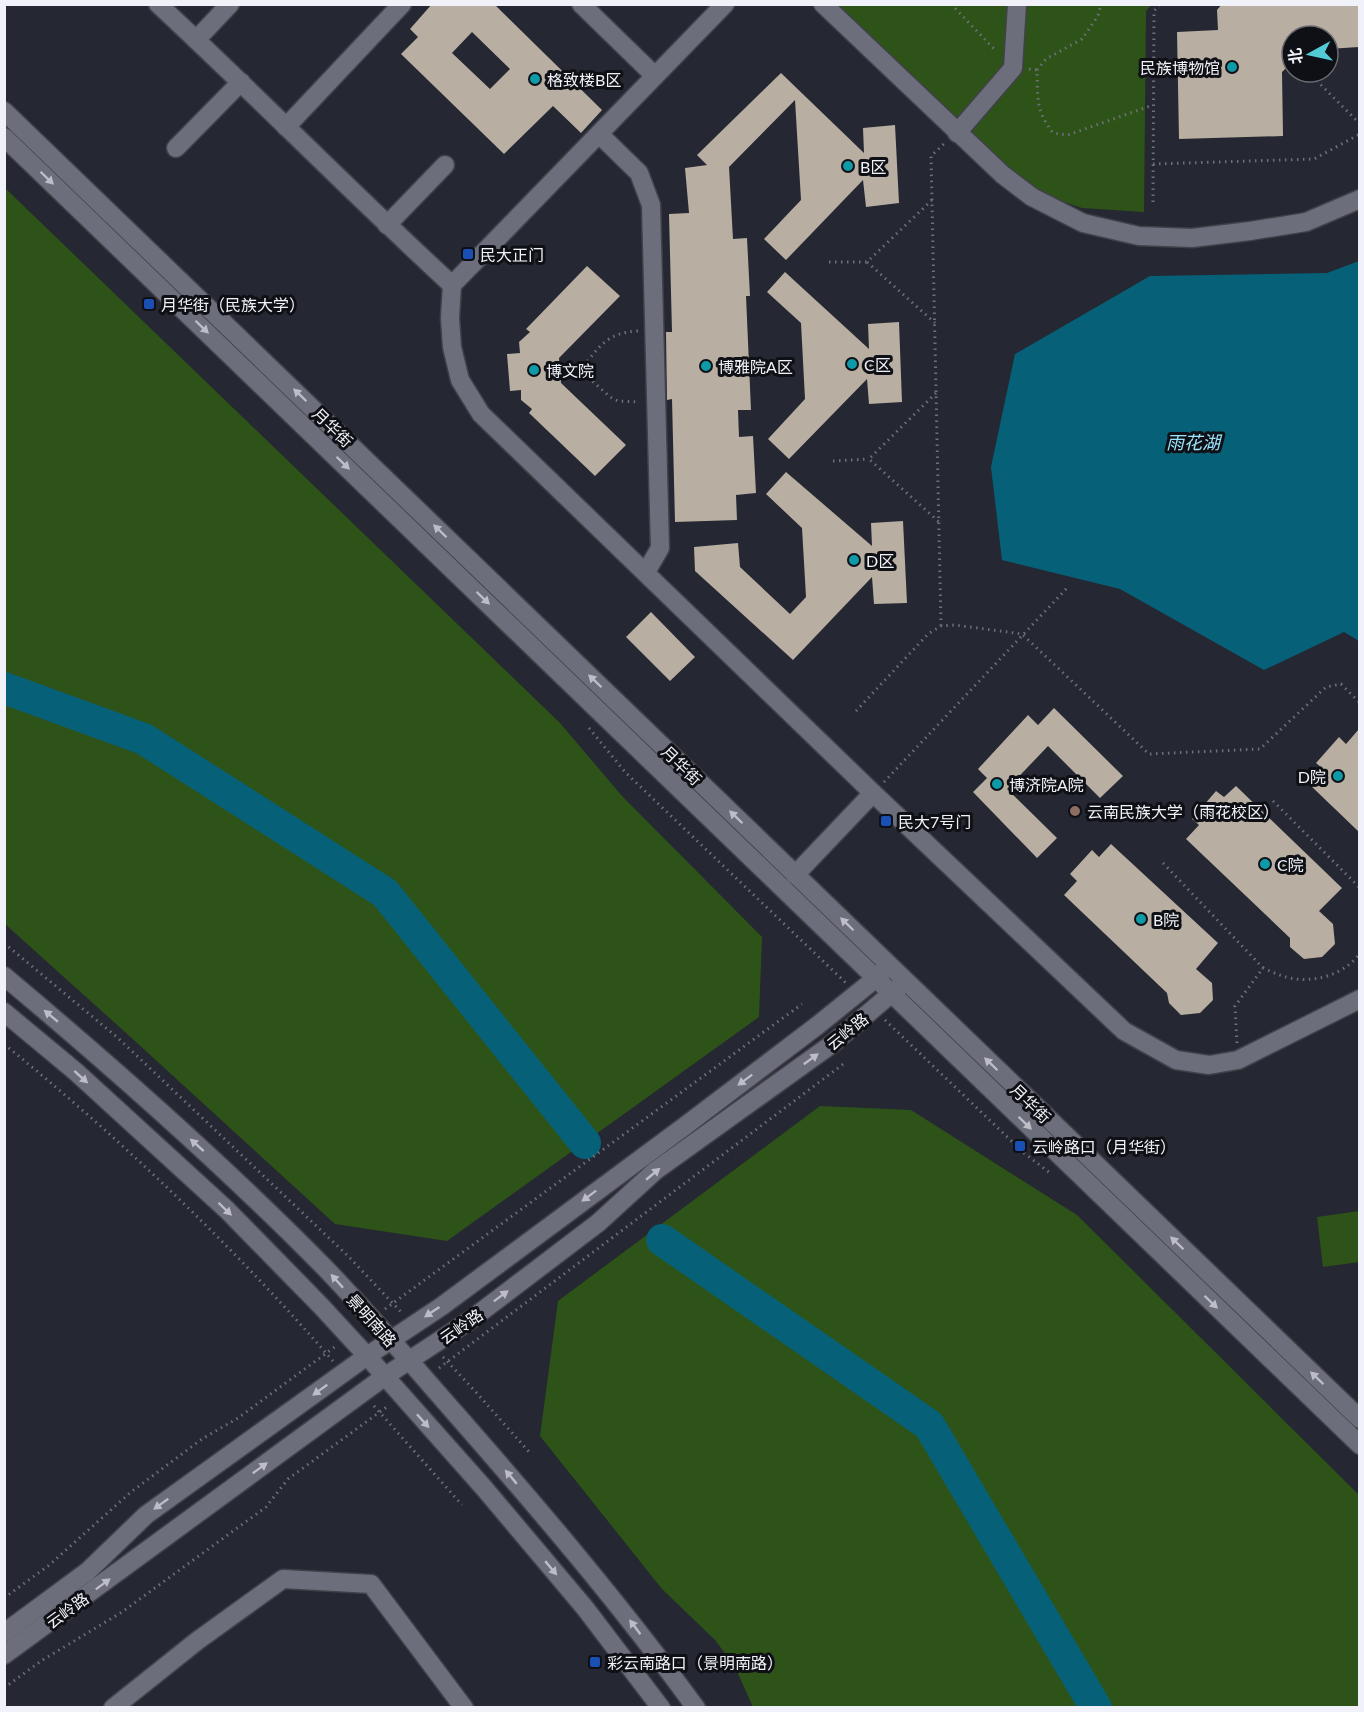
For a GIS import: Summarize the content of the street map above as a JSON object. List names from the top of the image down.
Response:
{
  "streets": {
    "street": ["月华街", "云岭路", "景明南路"]
  },
  "crossings": [
    ["月华街", "云岭路"],
    ["云岭路", "景明南路"]
  ],
  "water": ["雨花湖"],
  "places": {
    "other": [
      "民族博物馆",
      "格致楼B区",
      "B区",
      "C区",
      "博雅院A区",
      "博文院",
      "D区",
      "D院",
      "博济院A院",
      "云南民族大学（雨花校区）",
      "C院",
      "B院"
    ],
    "transit": [
      "民大正门",
      "月华街（民族大学）",
      "民大7号门",
      "云岭路口（月华街）",
      "彩云南路口（景明南路）"
    ]
  },
  "north": "left"
}
